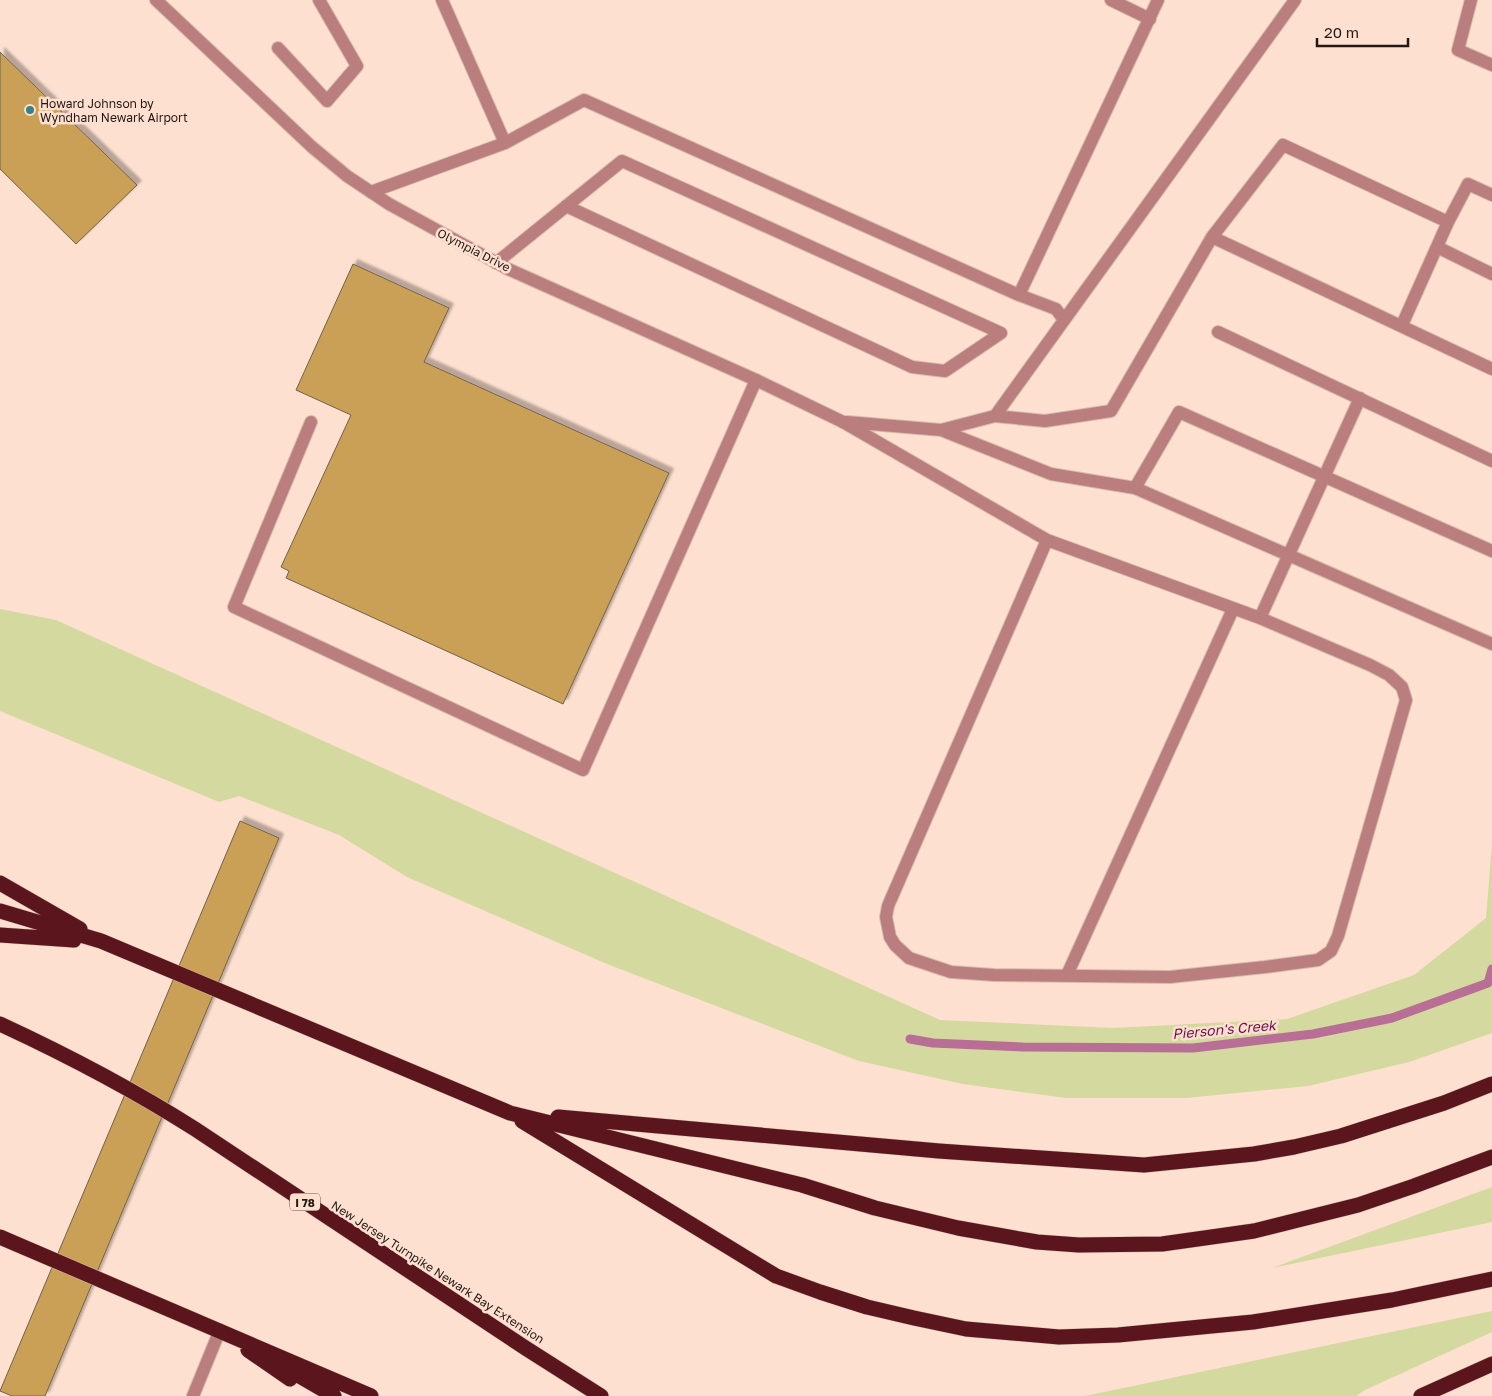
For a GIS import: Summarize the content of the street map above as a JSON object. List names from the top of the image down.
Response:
{
  "streets": {
    "highway": ["I 78", "New Jersey Turnpike Newark Bay Extension"],
    "street": ["Olympia Drive"]
  },
  "water": ["Pierson's Creek"],
  "places": ["Howard Johnson by Wyndham Newark Airport"],
  "scale_bar": "20 m"
}
